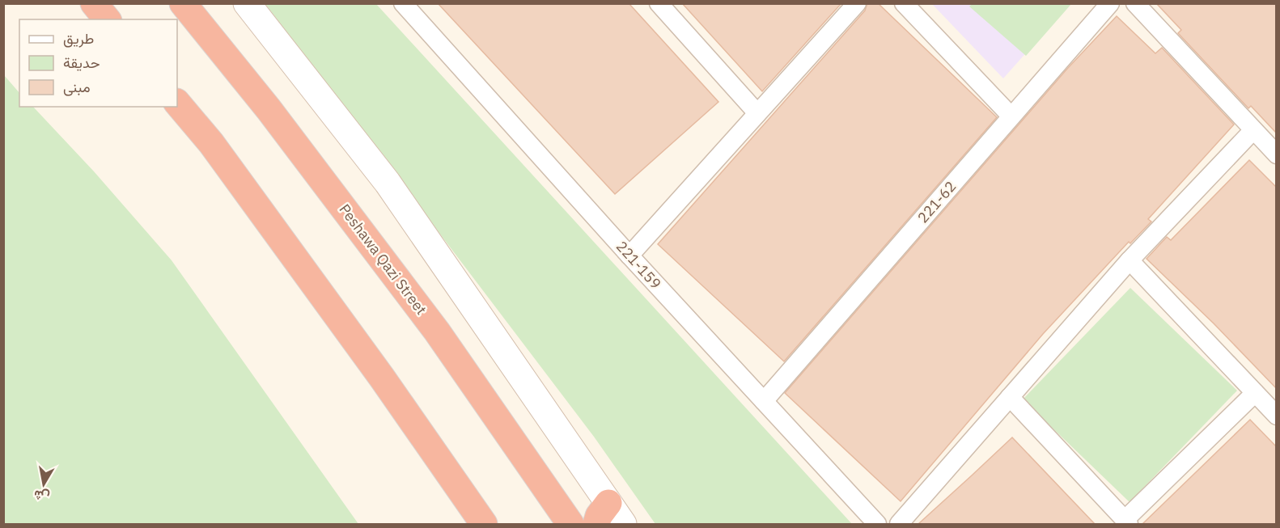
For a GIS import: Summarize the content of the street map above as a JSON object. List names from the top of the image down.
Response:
{
  "streets": {
    "highway": ["Peshawa Qazi Street"],
    "street": ["221-62", "221-159"]
  },
  "crossings": [
    ["221-62", "221-159"]
  ],
  "legend": ["طريق", "حديقة", "مبنى"],
  "north": "bottom"
}
